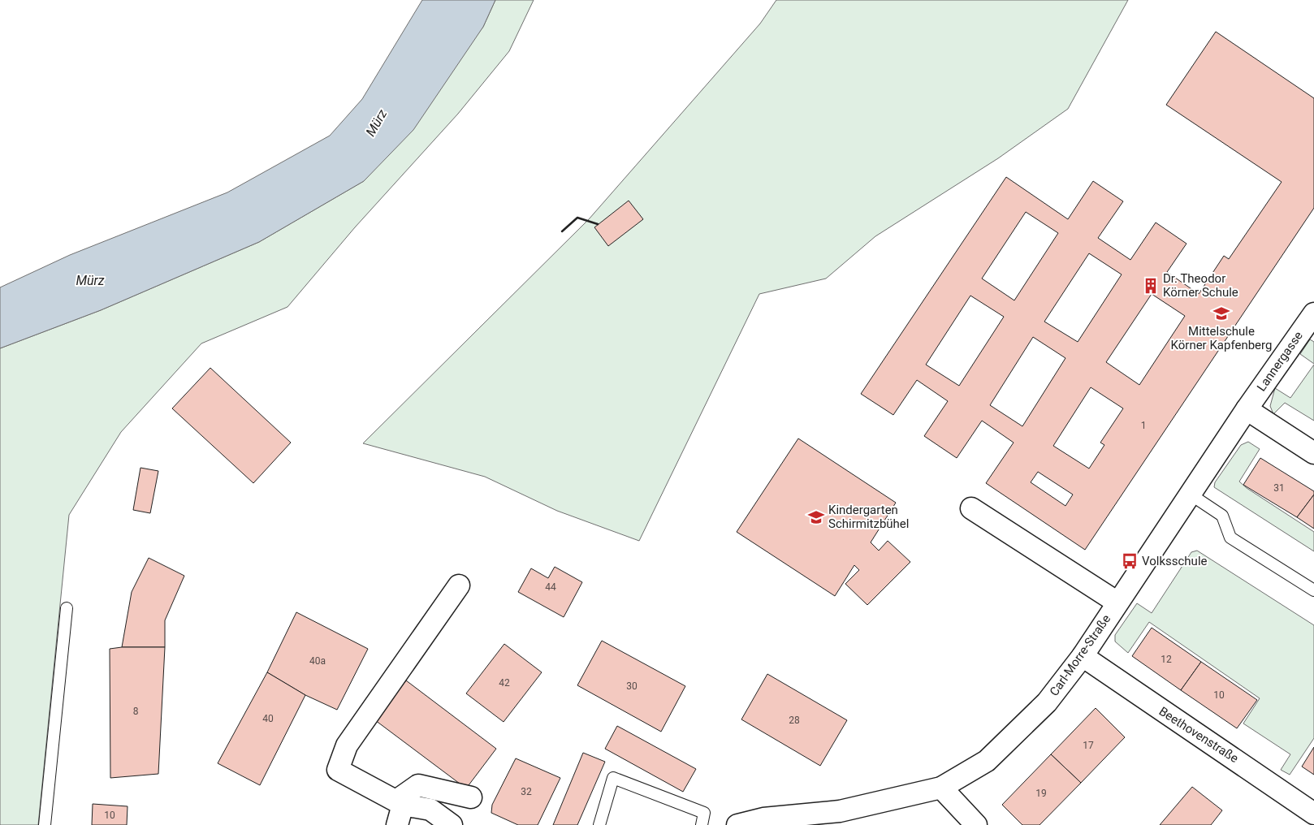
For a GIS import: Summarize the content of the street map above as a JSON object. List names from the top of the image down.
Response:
{
  "streets": {
    "street": ["Lannergasse", "Carl-Morre-Straße", "Beethovenstraße"]
  },
  "crossings": [
    ["Lannergasse", "Carl-Morre-Straße"],
    ["Carl-Morre-Straße", "Beethovenstraße"]
  ],
  "water": ["Mürz"],
  "places": {
    "building": ["Dr. Theodor Körner Schule"],
    "school or university": ["Mittelschule Körner Kapfenberg", "Kindergarten Schirmitzbühel"],
    "bus stop": ["Volksschule"]
  },
  "house_numbers": [
    "1",
    "31",
    "44",
    "12",
    "40a",
    "42",
    "30",
    "10",
    "8",
    "40",
    "28",
    "17",
    "32",
    "19",
    "10"
  ]
}
